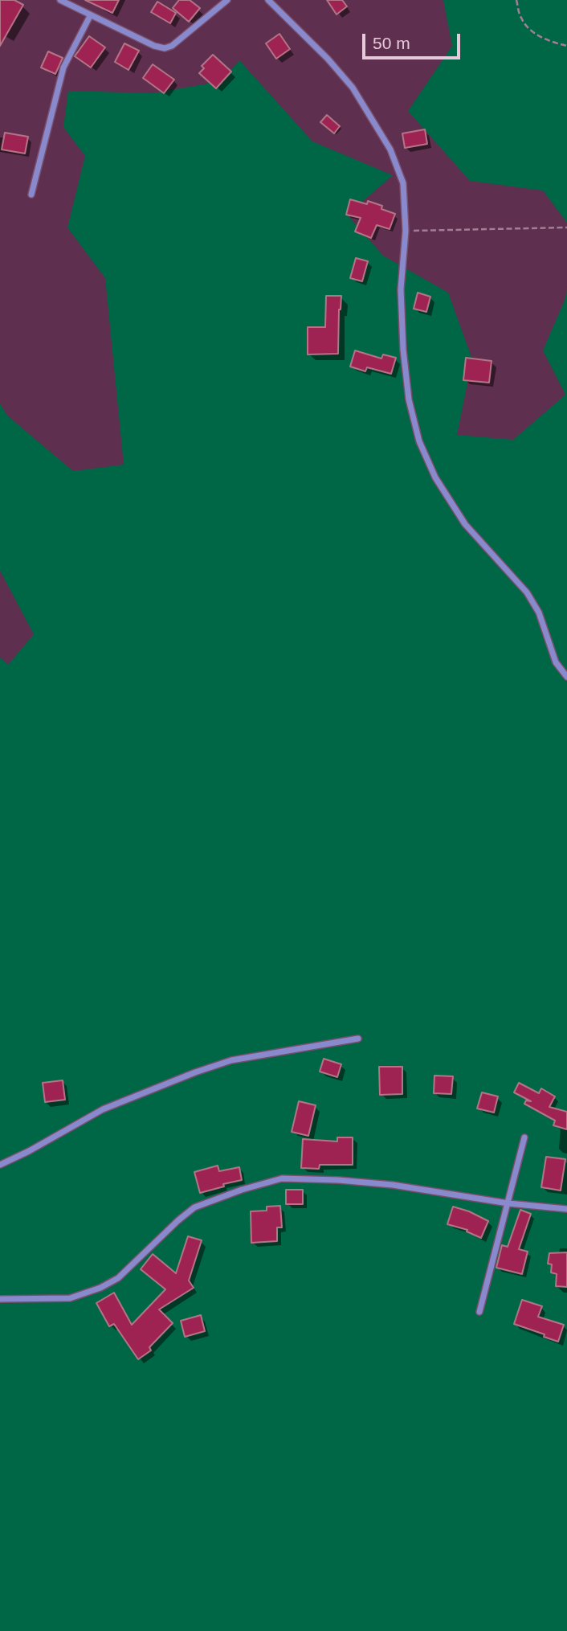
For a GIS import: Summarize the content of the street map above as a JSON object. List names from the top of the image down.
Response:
{
  "scale_bar": "50 m"
}
